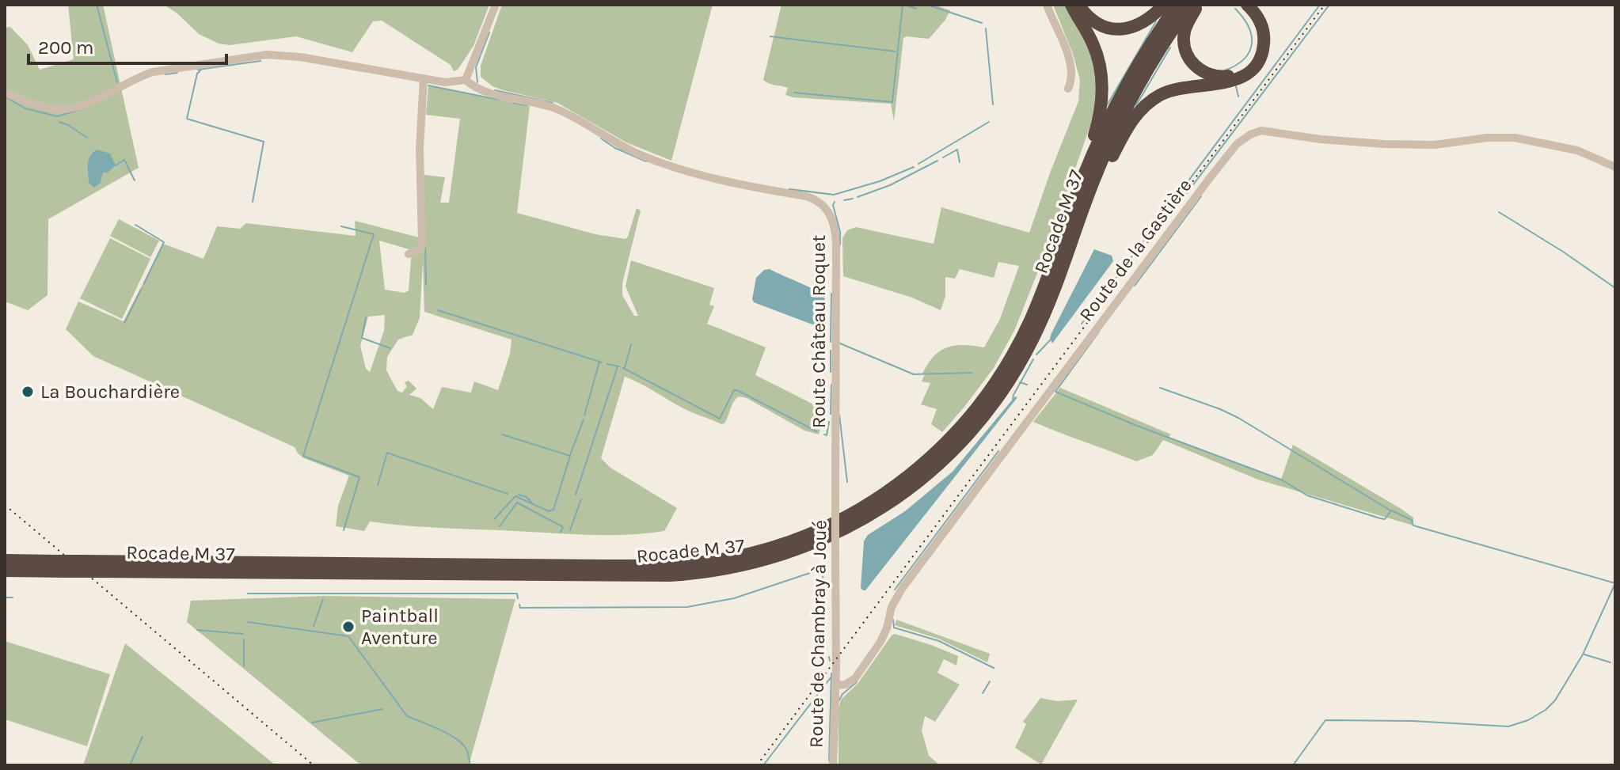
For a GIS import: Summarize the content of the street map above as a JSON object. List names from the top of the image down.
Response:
{
  "streets": {
    "highway": ["Rocade M 37"],
    "street": ["Route de la Gastière", "Route Château Roquet", "Route de Chambray à Joué"]
  },
  "crossings": [
    ["Route de la Gastière", "Route de Chambray à Joué"],
    ["Route Château Roquet", "Route de Chambray à Joué"]
  ],
  "places": ["La Bouchardière", "Paintball Aventure"],
  "scale_bar": "200 m"
}
